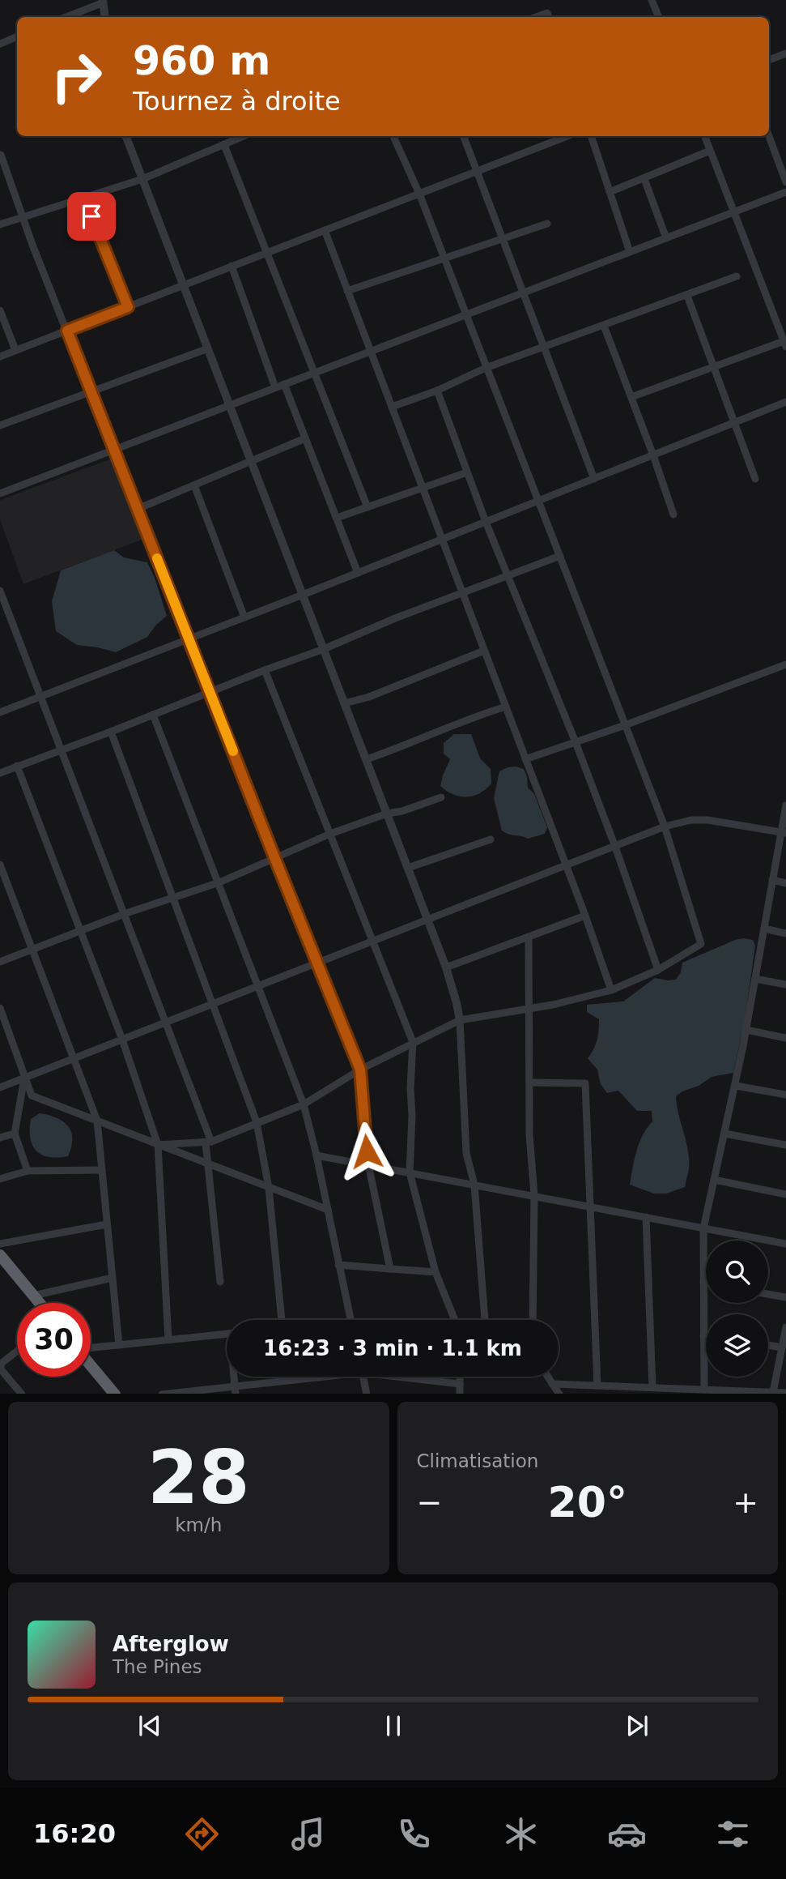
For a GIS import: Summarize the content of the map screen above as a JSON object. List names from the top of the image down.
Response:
{
  "page": {
    "turn": ["960 m", "Tournez à droite"],
    "limit": "30",
    "trip": "16:23 · 3 min · 1.1 km",
    "tile": [
      ["28", "km/h"],
      "Climatisation"
    ],
    "heat": ["−", "20°", "+"],
    "song": ["Afterglow", "The Pines"],
    "tabs": "16:20"
  }
}
